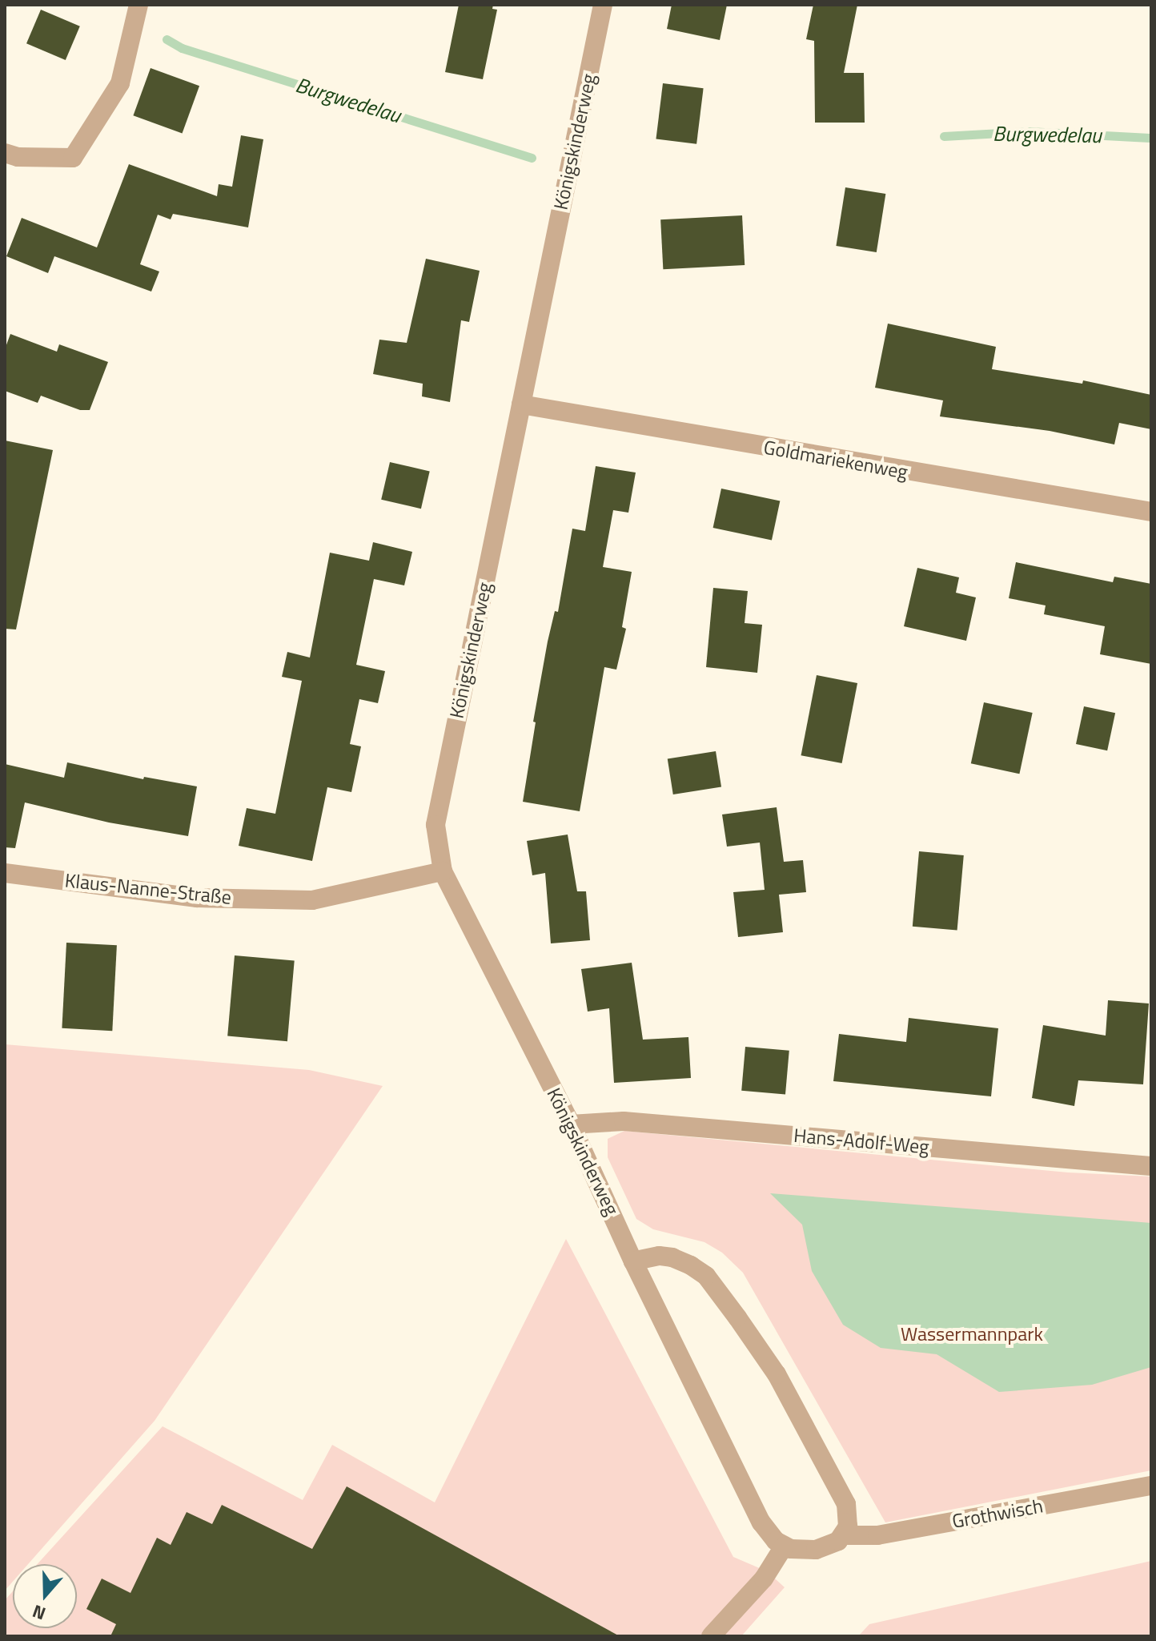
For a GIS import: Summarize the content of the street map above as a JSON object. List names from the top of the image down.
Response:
{
  "streets": {
    "street": [
      "Königskinderweg",
      "Goldmariekenweg",
      "Klaus-Nanne-Straße",
      "Hans-Adolf-Weg",
      "Grothwisch"
    ]
  },
  "crossings": [
    ["Königskinderweg", "Goldmariekenweg"],
    ["Königskinderweg", "Klaus-Nanne-Straße"],
    ["Königskinderweg", "Hans-Adolf-Weg"]
  ],
  "water": ["Burgwedelau"],
  "parks": ["Wassermannpark"],
  "north": "bottom"
}
